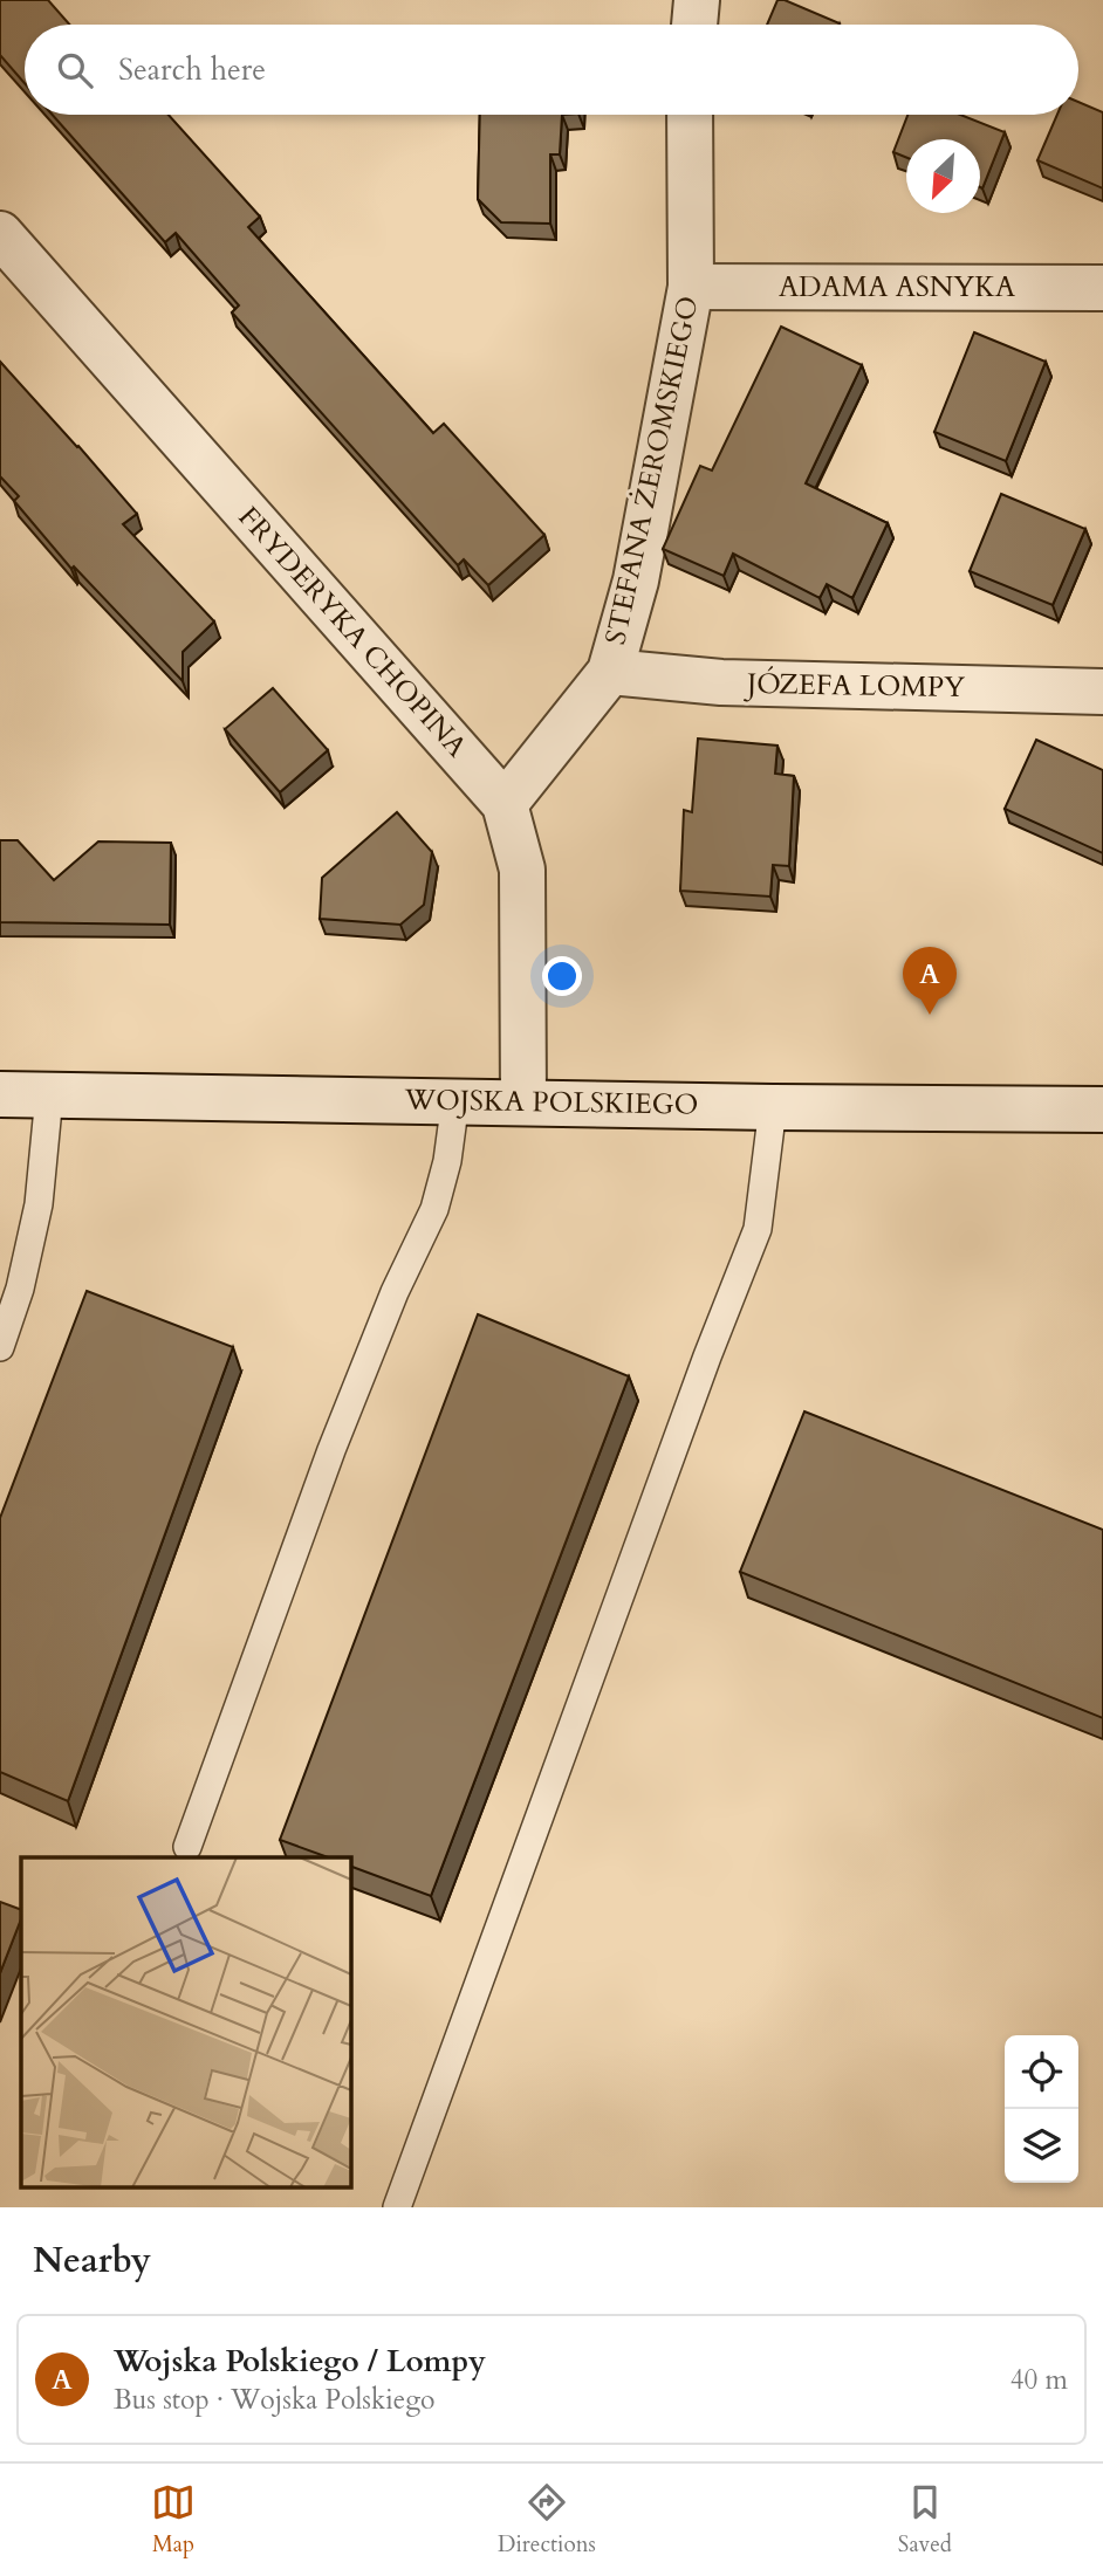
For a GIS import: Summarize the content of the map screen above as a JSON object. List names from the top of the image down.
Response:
{
  "streets": {
    "street": [
      "ADAMA ASNYKA",
      "STEFANA ŻEROMSKIEGO",
      "FRYDERYKA CHOPINA",
      "JÓZEFA LOMPY",
      "WOJSKA POLSKIEGO"
    ]
  },
  "crossings": [
    ["ADAMA ASNYKA", "STEFANA ŻEROMSKIEGO"],
    ["STEFANA ŻEROMSKIEGO", "FRYDERYKA CHOPINA"],
    ["STEFANA ŻEROMSKIEGO", "JÓZEFA LOMPY"],
    ["FRYDERYKA CHOPINA", "WOJSKA POLSKIEGO"]
  ],
  "north": "bottom left",
  "page": {
    "search": "Search here",
    "pins": "A",
    "heading": "Nearby",
    "list": [
      {
        "mark": "A",
        "name": "Wojska Polskiego / Lompy",
        "note": "Bus stop · Wojska Polskiego",
        "value": "40 m"
      }
    ],
    "nav": ["Map", "Directions", "Saved"]
  }
}
